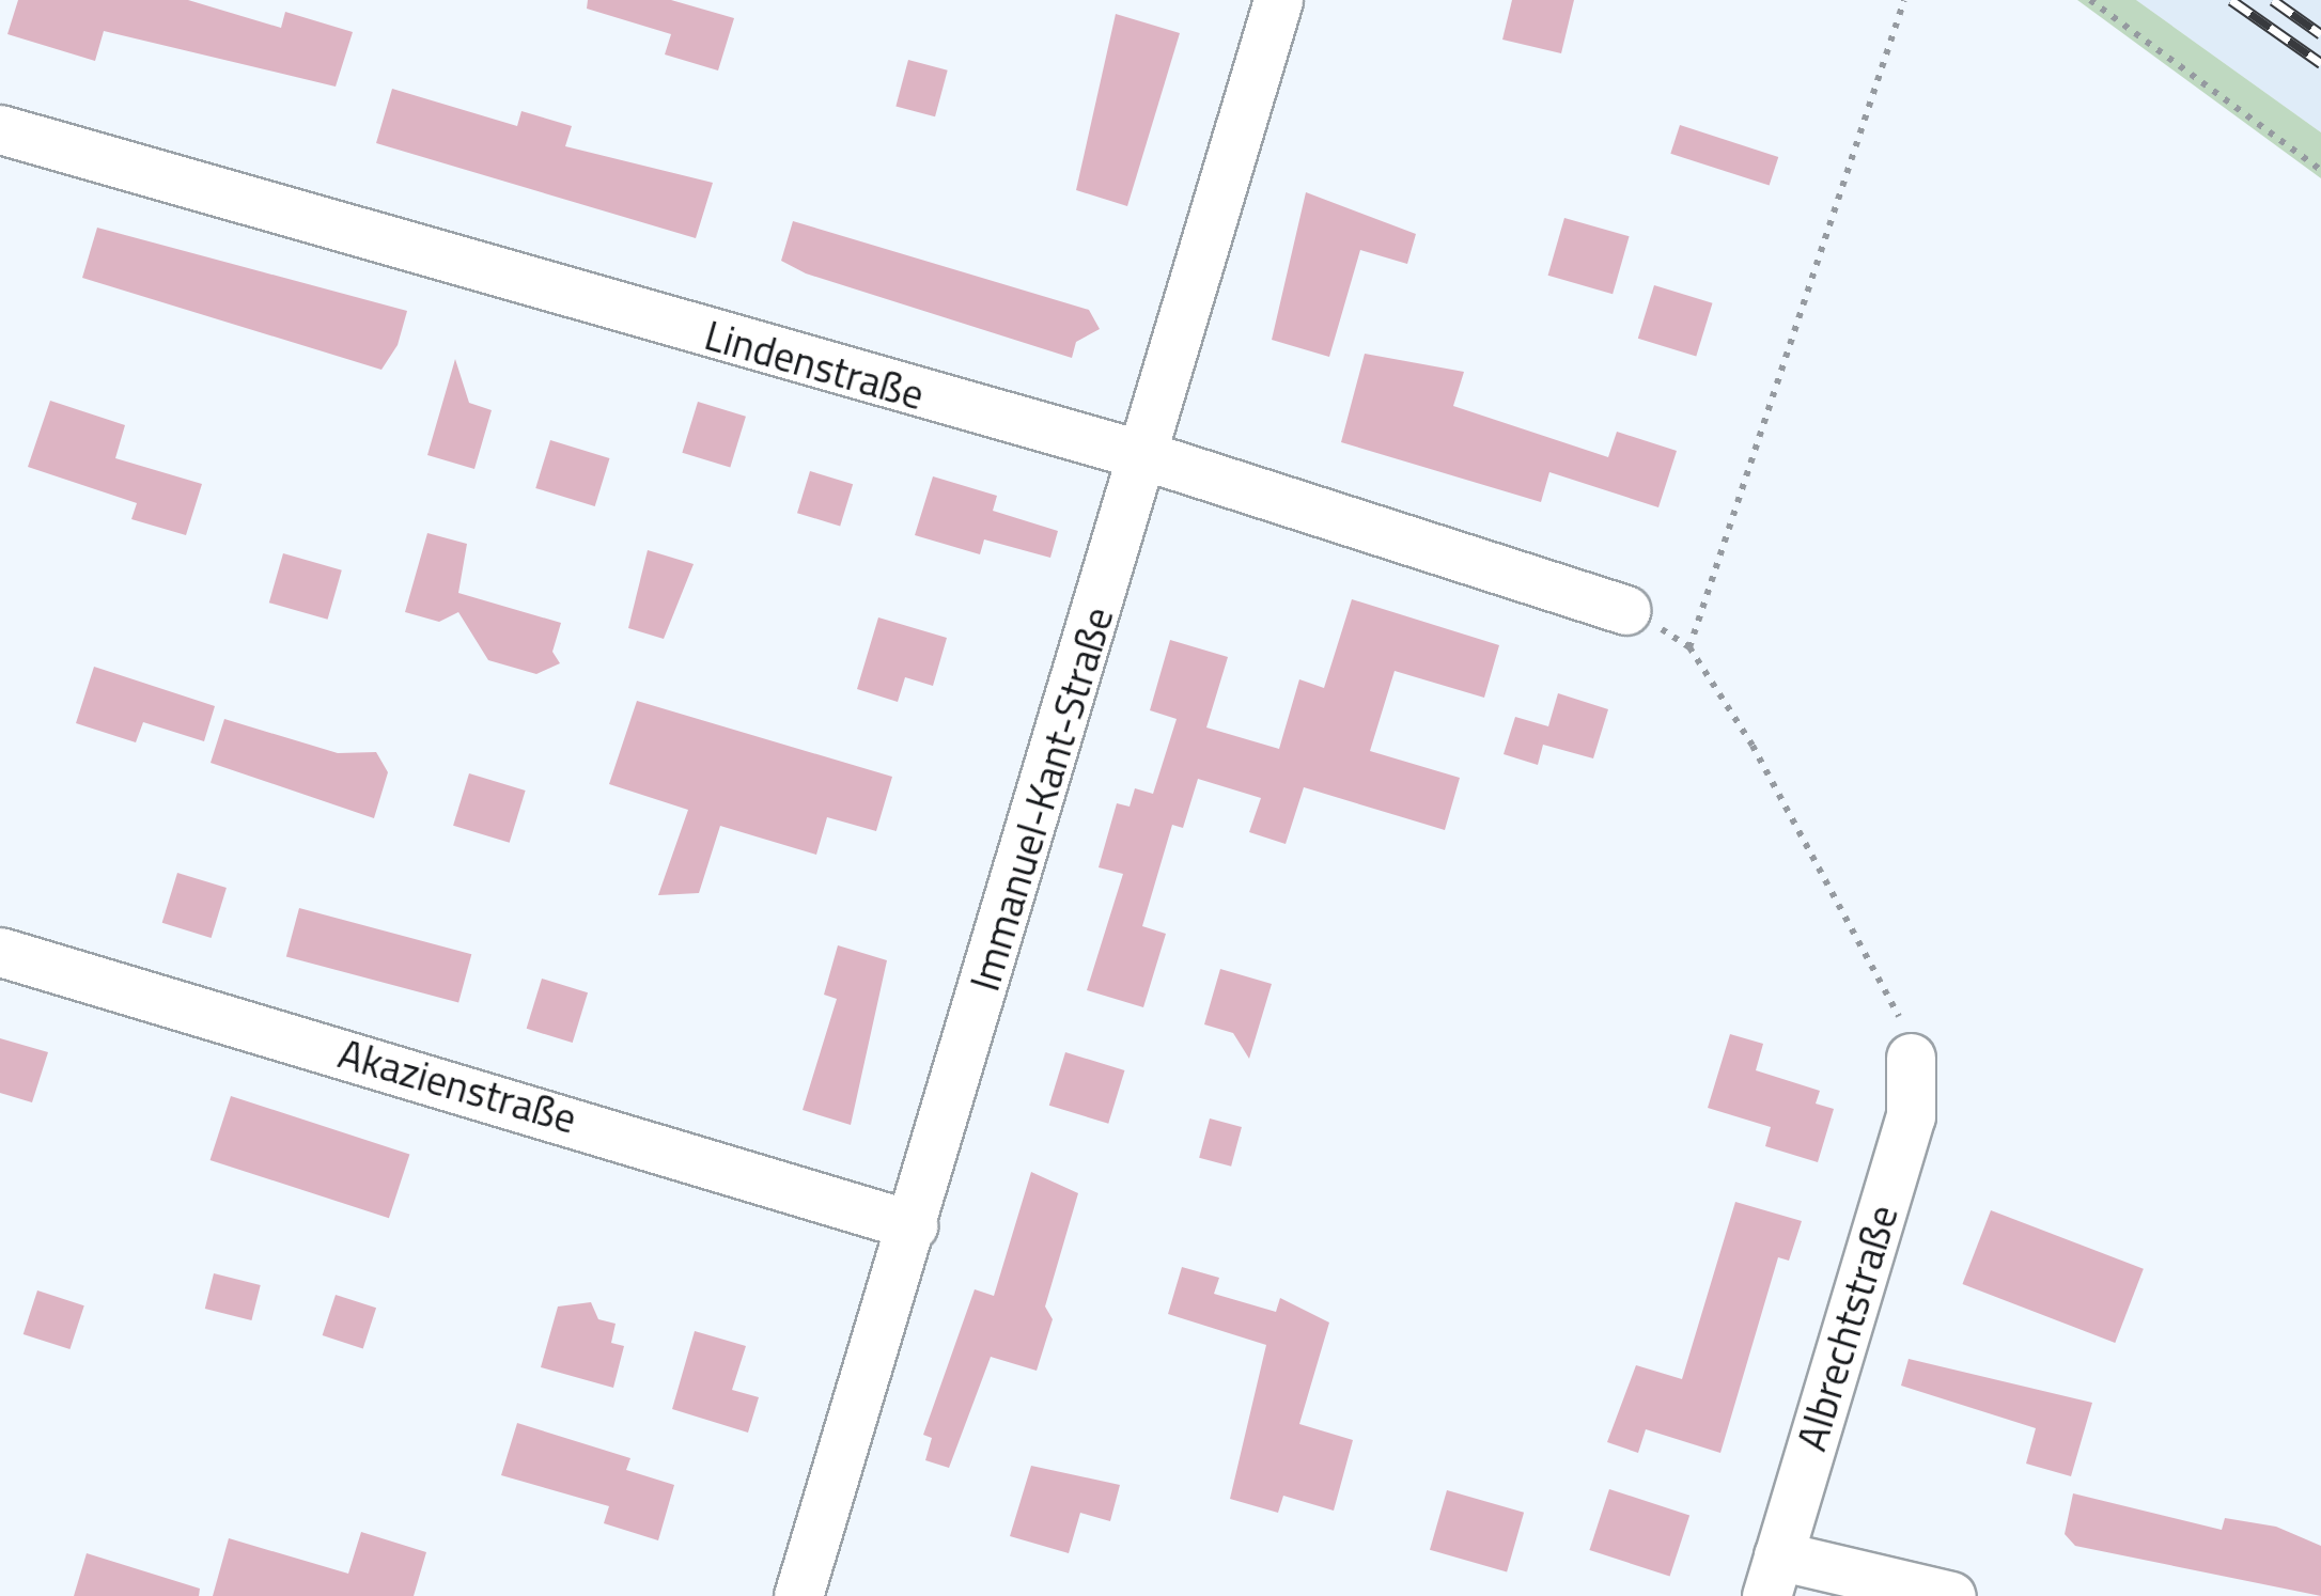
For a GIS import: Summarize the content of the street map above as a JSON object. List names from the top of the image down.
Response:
{
  "streets": {
    "street": [
      "Lindenstraße",
      "Immanuel-Kant-Straße",
      "Akazienstraße",
      "Albrechtstraße"
    ]
  },
  "crossings": [
    ["Lindenstraße", "Immanuel-Kant-Straße"],
    ["Immanuel-Kant-Straße", "Akazienstraße"]
  ]
}
